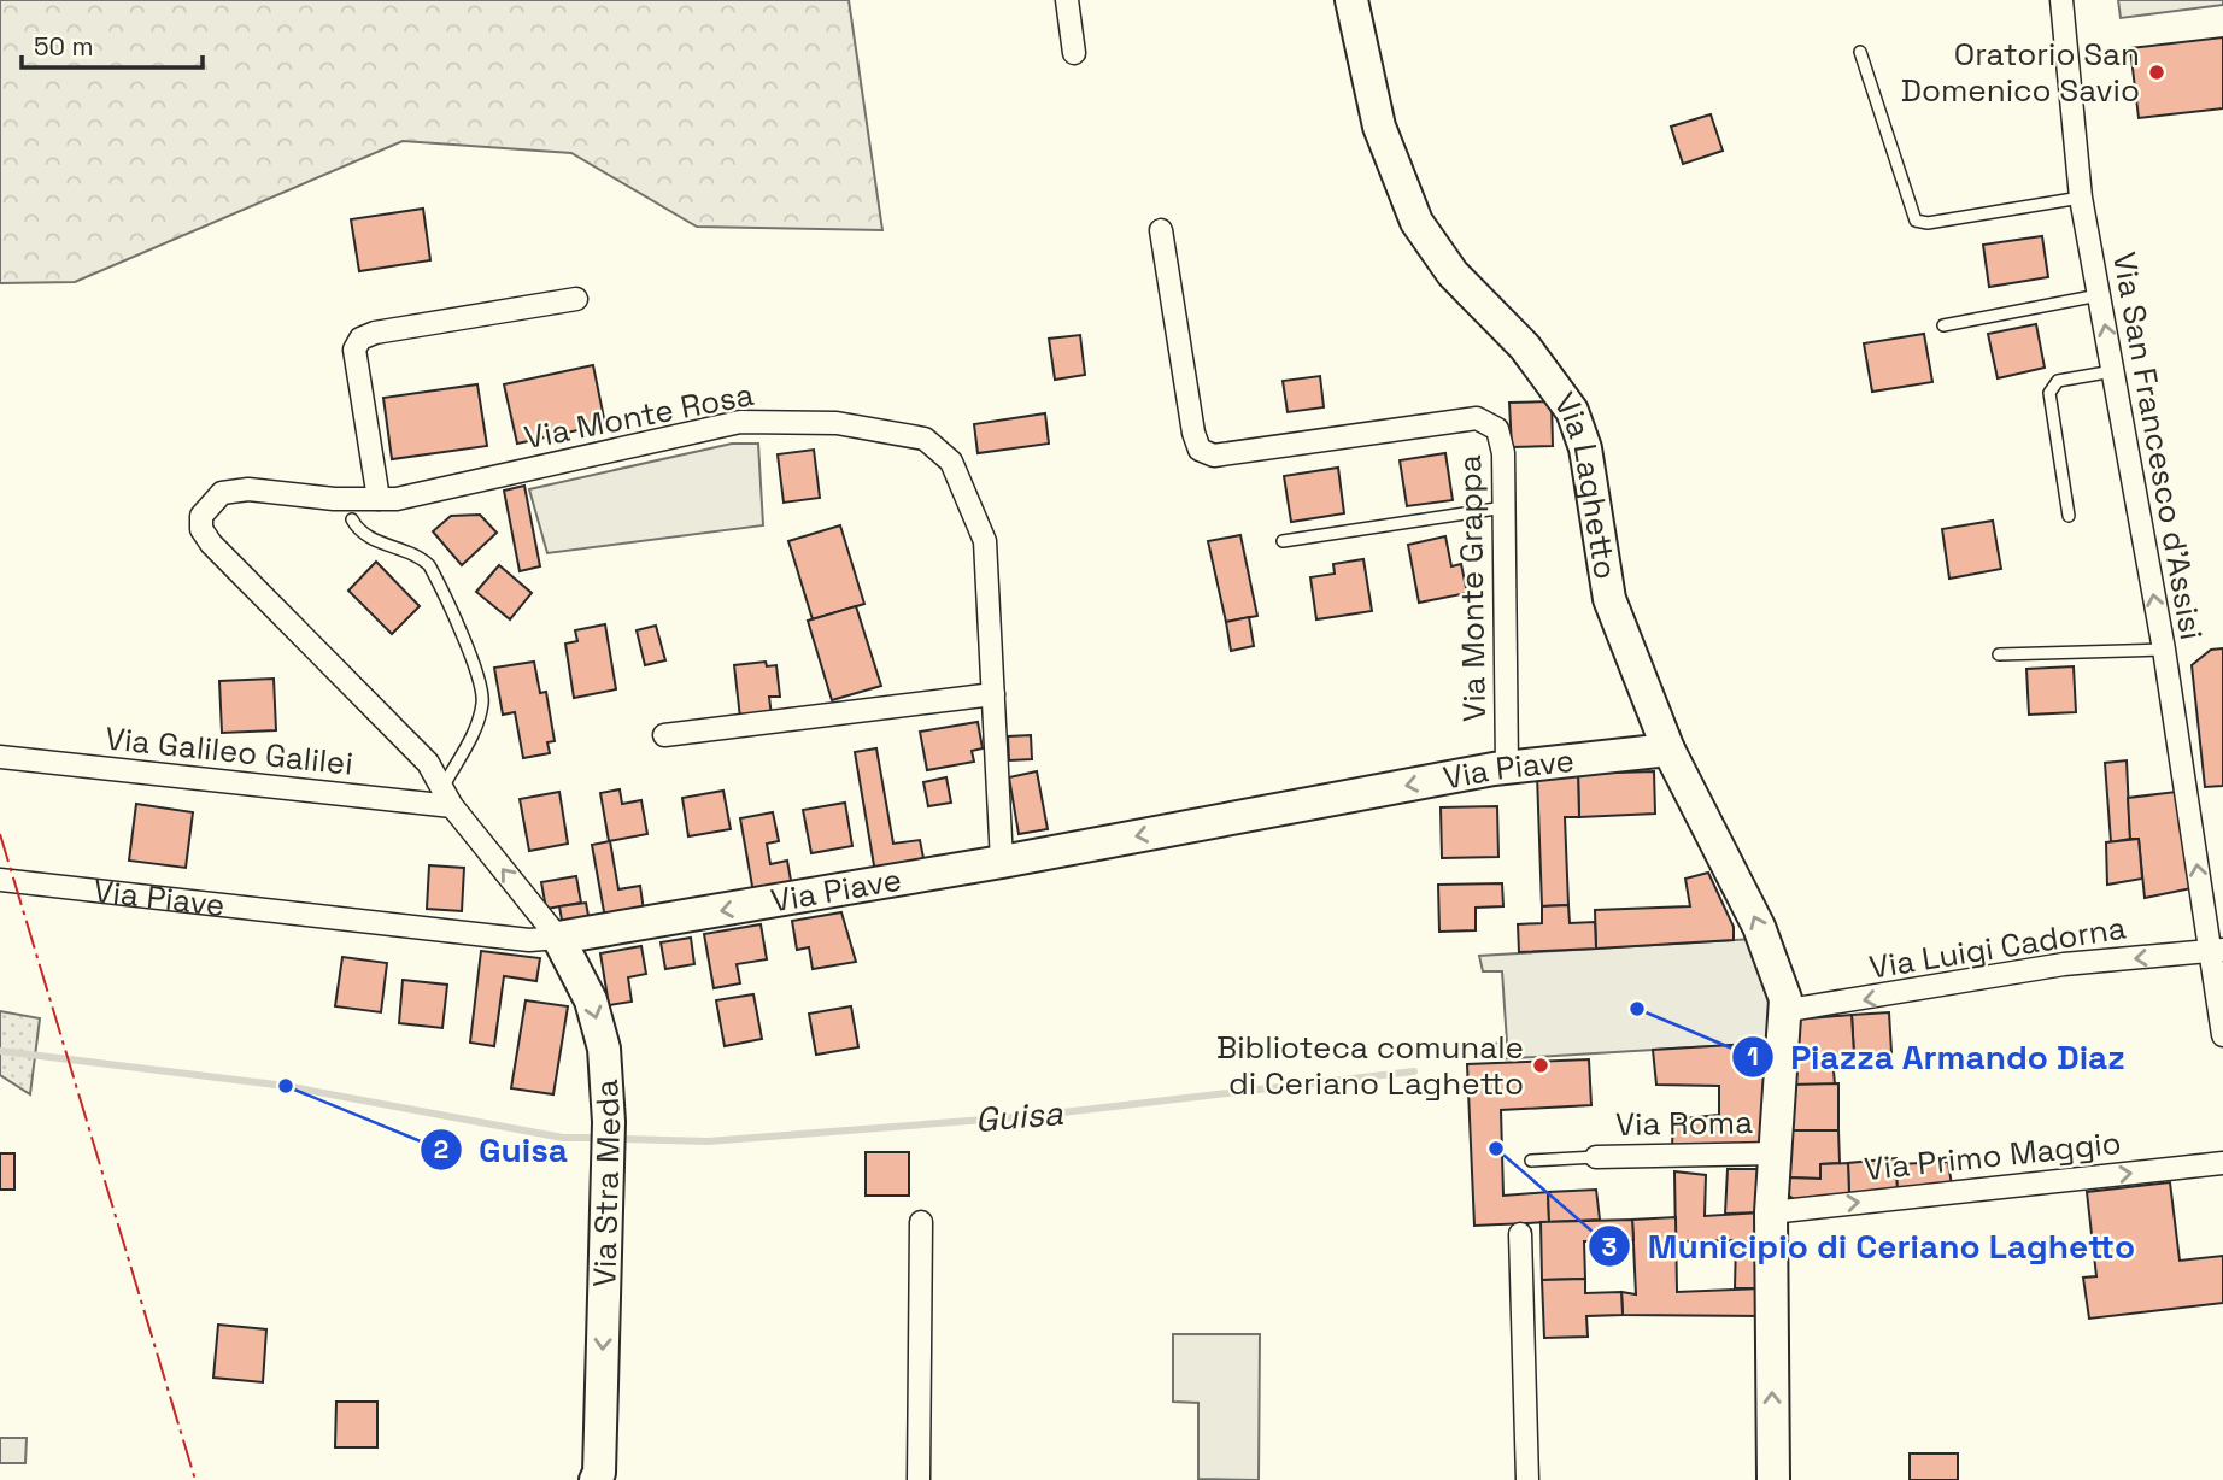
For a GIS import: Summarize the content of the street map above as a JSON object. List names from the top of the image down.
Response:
{
  "streets": {
    "street": [
      "Via Monte Rosa",
      "Via San Francesco d'Assisi",
      "Via Laghetto",
      "Via Monte Grappa",
      "Via Galileo Galilei",
      "Via Piave",
      "Via Luigi Cadorna",
      "Via Roma",
      "Via Primo Maggio",
      "Via Stra Meda"
    ]
  },
  "crossings": [
    ["Via Monte Rosa", "Via Piave"],
    ["Via Monte Rosa", "Via Stra Meda"],
    ["Via San Francesco d'Assisi", "Via Luigi Cadorna"],
    ["Via Laghetto", "Via Piave"],
    ["Via Laghetto", "Via Luigi Cadorna"],
    ["Via Monte Grappa", "Via Piave"],
    ["Via Galileo Galilei", "Via Stra Meda"],
    ["Via Piave", "Via Stra Meda"]
  ],
  "one_way": ["Via San Francesco d'Assisi", "Via Luigi Cadorna", "Via Primo Maggio"],
  "water": ["Guisa"],
  "places": [
    "Oratorio San Domenico Savio",
    "Piazza Armando Diaz",
    "Biblioteca comunale di Ceriano Laghetto",
    "Guisa",
    "Municipio di Ceriano Laghetto"
  ],
  "scale_bar": "50 m"
}
